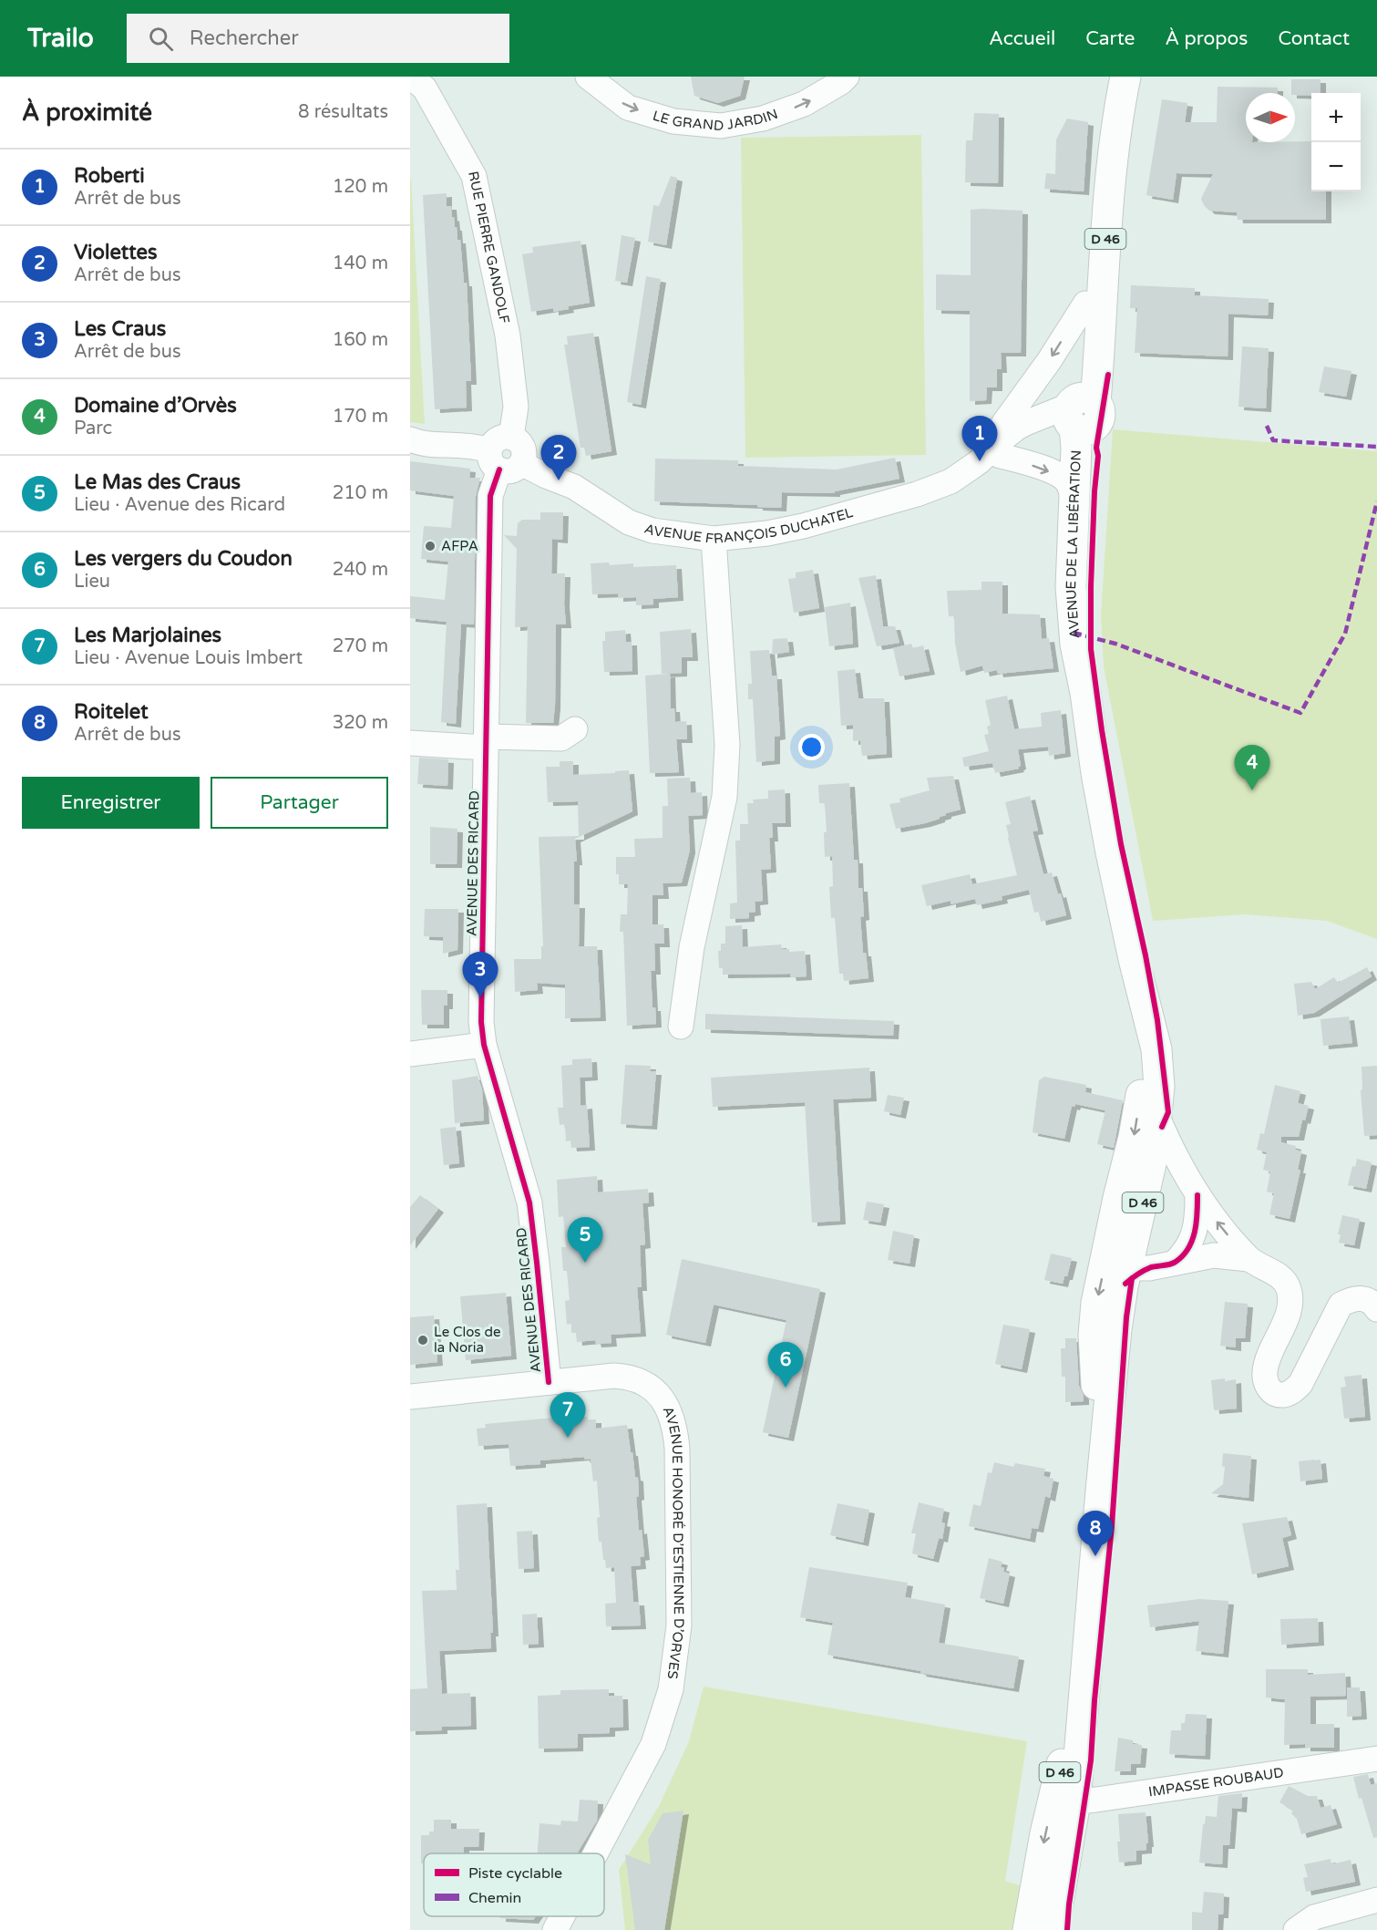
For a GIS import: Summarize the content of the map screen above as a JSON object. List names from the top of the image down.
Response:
{
  "streets": {
    "main road": ["D 46", "AVENUE DE LA LIBÉRATION"],
    "street": [
      "LE GRAND JARDIN",
      "RUE PIERRE GANDOLF",
      "AVENUE FRANÇOIS DUCHATEL",
      "AVENUE DES RICARD",
      "AVENUE HONORÉ D’ESTIENNE D’ORVES",
      "IMPASSE ROUBAUD"
    ]
  },
  "crossings": [
    ["RUE PIERRE GANDOLF", "AVENUE FRANÇOIS DUCHATEL"],
    ["RUE PIERRE GANDOLF", "AVENUE DES RICARD"],
    ["AVENUE FRANÇOIS DUCHATEL", "AVENUE DE LA LIBÉRATION"],
    ["AVENUE FRANÇOIS DUCHATEL", "AVENUE DES RICARD"],
    ["AVENUE DE LA LIBÉRATION", "IMPASSE ROUBAUD"],
    ["AVENUE DES RICARD", "AVENUE HONORÉ D’ESTIENNE D’ORVES"]
  ],
  "one_way": ["LE GRAND JARDIN"],
  "places": ["AFPA", "Le Clos de la Noria"],
  "legend": ["Piste cyclable", "Chemin"],
  "north": "right",
  "page": {
    "header": "Trailo",
    "search": "Rechercher",
    "nav": [
      "Accueil",
      "Carte",
      "À propos",
      "Contact"
    ],
    "heading": ["À proximité", "8 résultats"],
    "map_buttons": ["+", "−"],
    "list": [
      {
        "mark": "1",
        "name": "Roberti",
        "note": "Arrêt de bus",
        "value": "120 m"
      },
      {
        "mark": "2",
        "name": "Violettes",
        "note": "Arrêt de bus",
        "value": "140 m"
      },
      {
        "mark": "3",
        "name": "Les Craus",
        "note": "Arrêt de bus",
        "value": "160 m"
      },
      {
        "mark": "4",
        "name": "Domaine d’Orvès",
        "note": "Parc",
        "value": "170 m"
      },
      {
        "mark": "5",
        "name": "Le Mas des Craus",
        "note": "Lieu · Avenue des Ricard",
        "value": "210 m"
      },
      {
        "mark": "6",
        "name": "Les vergers du Coudon",
        "note": "Lieu",
        "value": "240 m"
      },
      {
        "mark": "7",
        "name": "Les Marjolaines",
        "note": "Lieu · Avenue Louis Imbert",
        "value": "270 m"
      },
      {
        "mark": "8",
        "name": "Roitelet",
        "note": "Arrêt de bus",
        "value": "320 m"
      }
    ],
    "pins": [
      "1",
      "2",
      "4",
      "3",
      "5",
      "6",
      "7",
      "8"
    ],
    "buttons": ["Enregistrer", "Partager"]
  }
}
